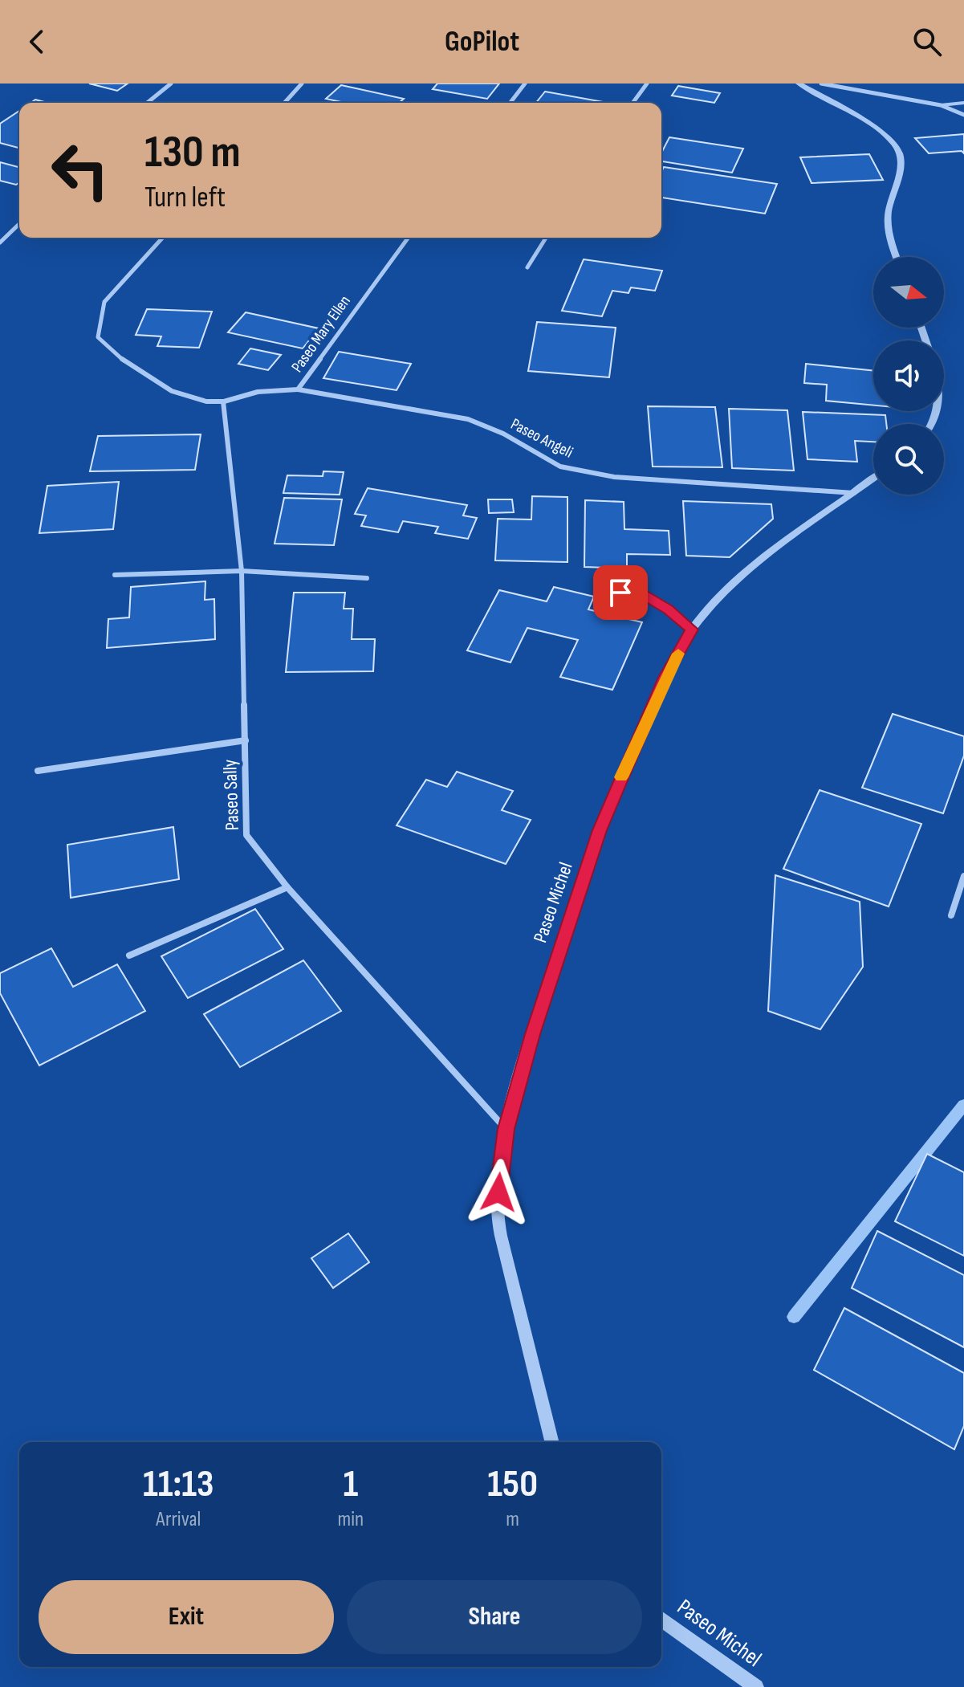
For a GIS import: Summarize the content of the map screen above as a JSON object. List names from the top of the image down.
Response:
{
  "streets": {
    "street": [
      "Paseo Mary Ellen",
      "Paseo Angeli",
      "Paseo Sally",
      "Paseo Michel"
    ]
  },
  "crossings": [
    ["Paseo Mary Ellen", "Paseo Angeli"],
    ["Paseo Mary Ellen", "Paseo Sally"],
    ["Paseo Angeli", "Paseo Michel"],
    ["Paseo Sally", "Paseo Michel"]
  ],
  "north": "right",
  "page": {
    "header": "GoPilot",
    "turn": ["130 m", "Turn left"],
    "eta": [
      "11:13",
      "Arrival",
      "1",
      "min",
      "150",
      "m"
    ],
    "buttons": ["Exit", "Share"]
  }
}
